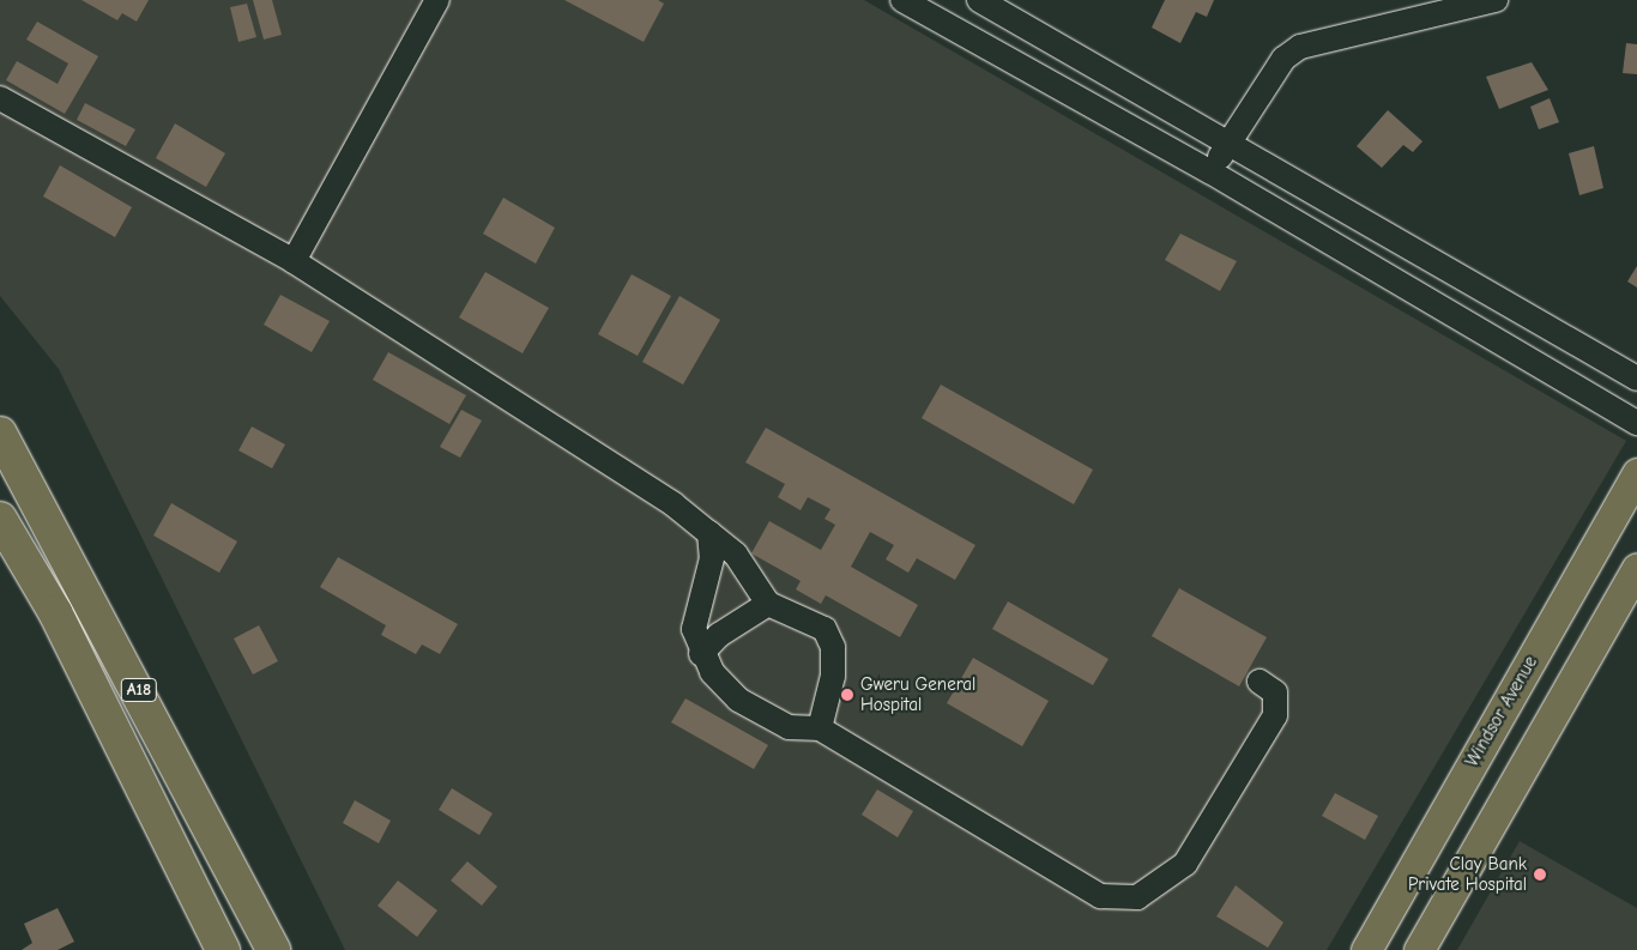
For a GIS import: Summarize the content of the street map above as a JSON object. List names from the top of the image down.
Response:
{
  "streets": {
    "highway": ["A18"],
    "main road": ["Windsor Avenue"]
  },
  "places": ["Gweru General Hospital", "Clay Bank Private Hospital"]
}
